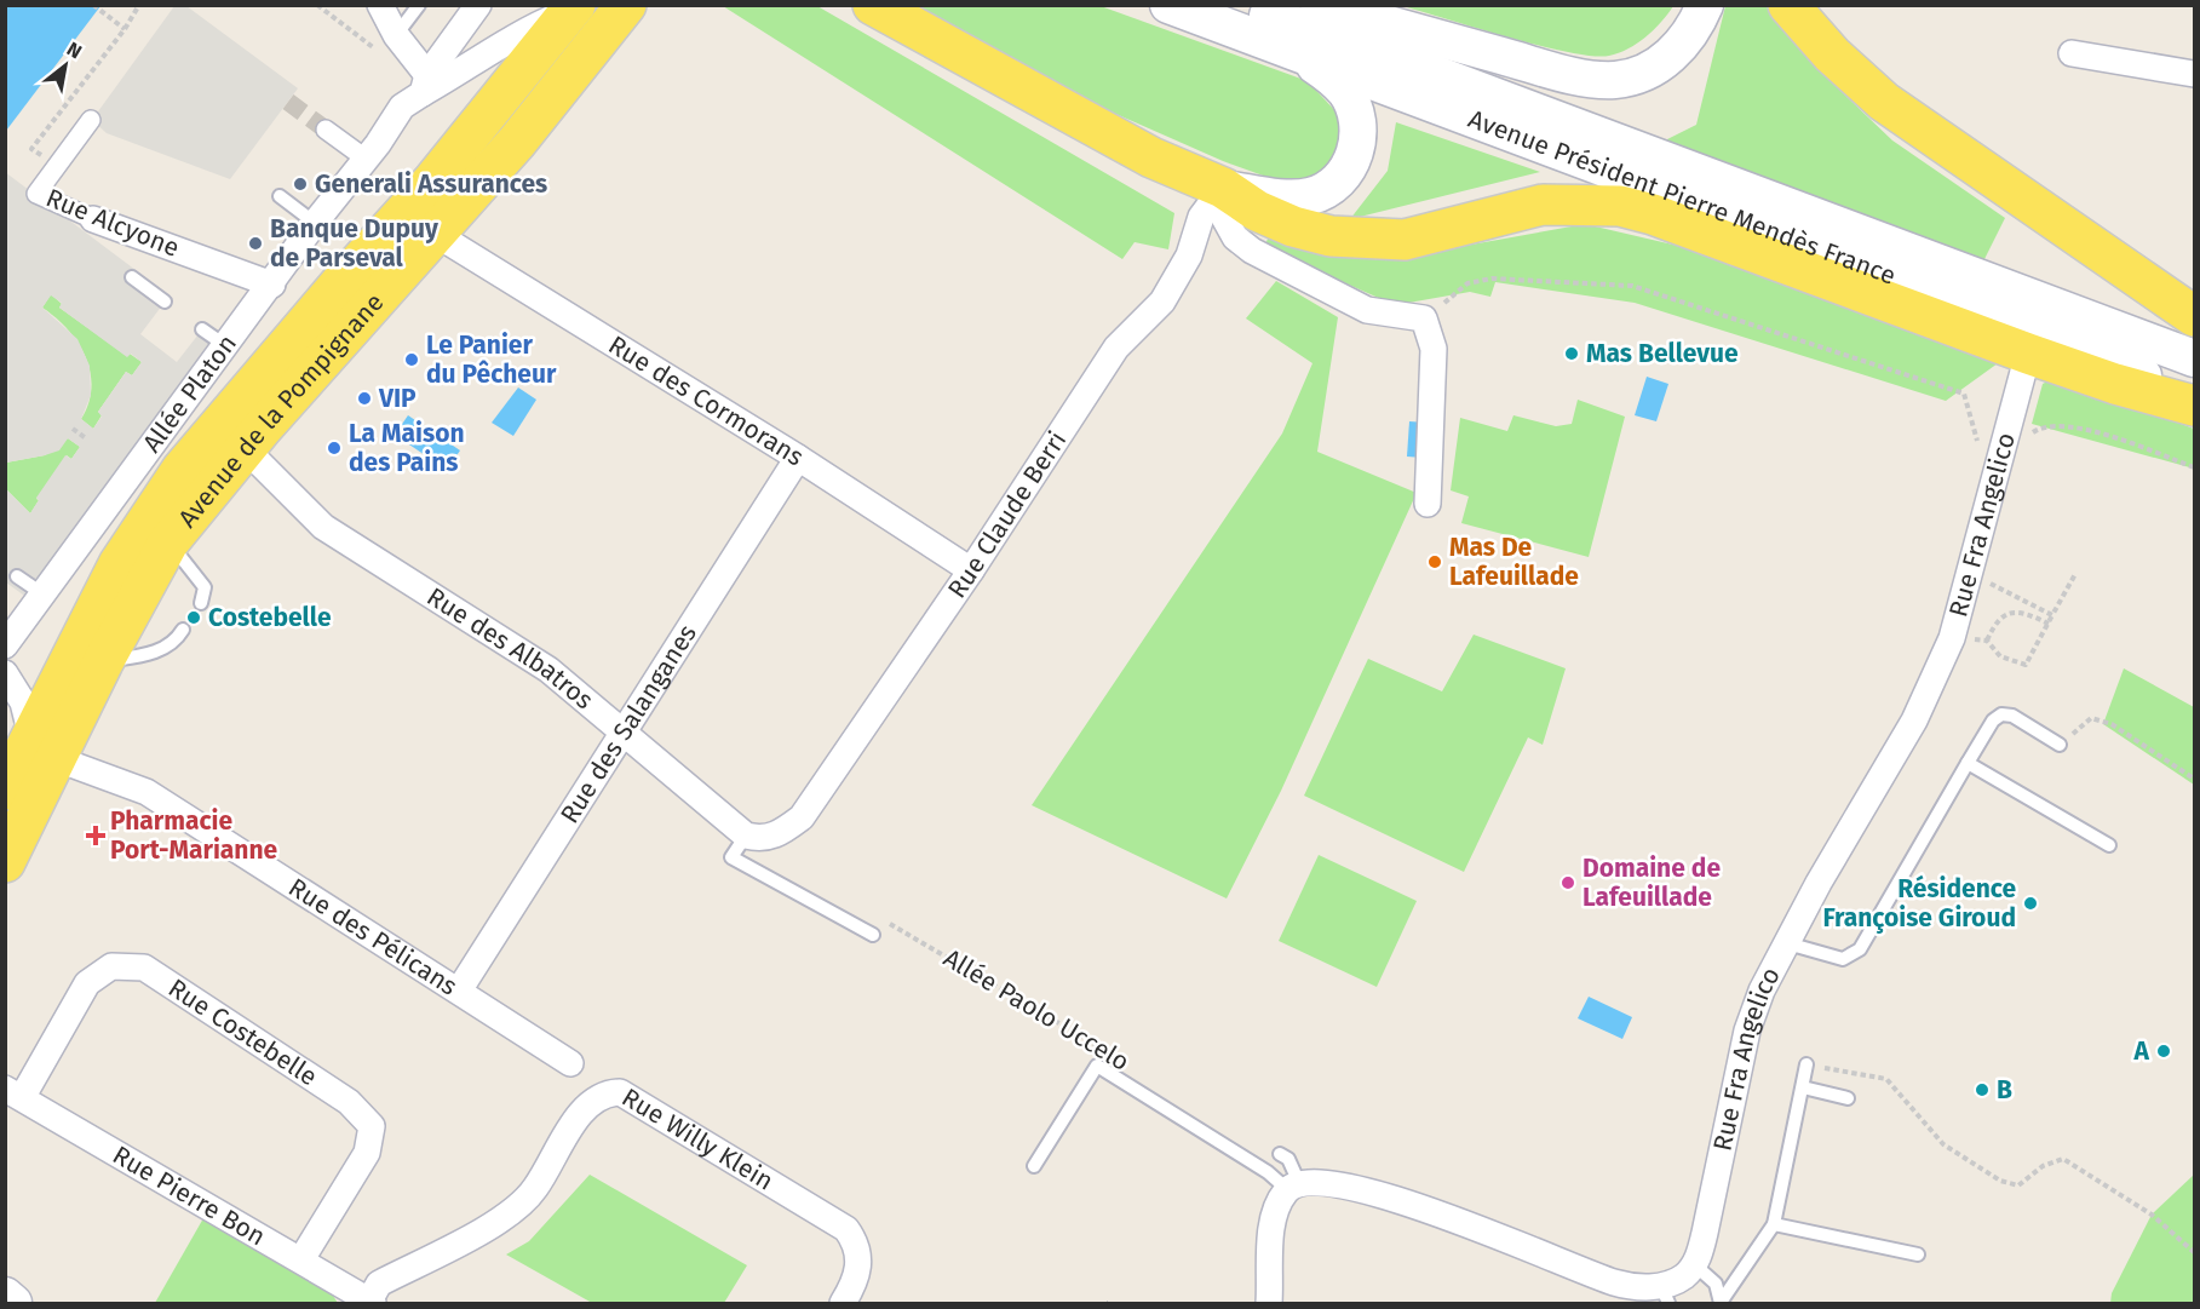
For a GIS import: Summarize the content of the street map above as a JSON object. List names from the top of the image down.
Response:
{
  "streets": {
    "main road": ["Avenue Président Pierre Mendès France", "Avenue de la Pompignane"],
    "street": [
      "Rue Alcyone",
      "Allée Platon",
      "Rue des Cormorans",
      "Rue Claude Berri",
      "Rue Fra Angelico",
      "Rue des Albatros",
      "Rue des Salanganes",
      "Rue des Pélicans",
      "Rue Costebelle",
      "Rue Willy Klein",
      "Rue Pierre Bon"
    ],
    "path": ["Allée Paolo Uccelo"]
  },
  "crossings": [
    ["Rue Alcyone", "Allée Platon"],
    ["Allée Platon", "Avenue de la Pompignane"],
    ["Rue des Cormorans", "Avenue de la Pompignane"],
    ["Rue des Cormorans", "Rue Claude Berri"],
    ["Rue des Cormorans", "Rue des Salanganes"],
    ["Avenue de la Pompignane", "Rue des Albatros"],
    ["Avenue de la Pompignane", "Rue des Pélicans"],
    ["Rue Claude Berri", "Rue des Albatros"],
    ["Rue des Albatros", "Rue des Salanganes"],
    ["Rue des Salanganes", "Rue des Pélicans"],
    ["Rue Costebelle", "Rue Pierre Bon"],
    ["Rue Willy Klein", "Rue Pierre Bon"]
  ],
  "places": {
    "other": [
      "Generali Assurances",
      "Banque Dupuy de Parseval",
      "Mas Bellevue",
      "Le Panier du Pêcheur",
      "VIP",
      "La Maison des Pains",
      "Mas De Lafeuillade",
      "Costebelle",
      "Domaine de Lafeuillade",
      "Résidence Françoise Giroud",
      "A",
      "B"
    ],
    "health": ["Pharmacie Port-Marianne"]
  },
  "north": "top right"
}
